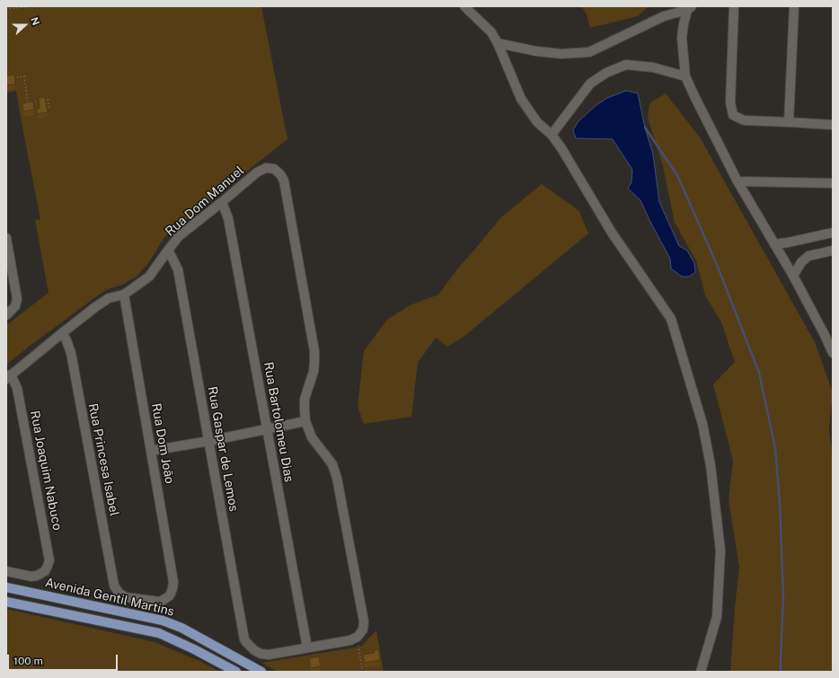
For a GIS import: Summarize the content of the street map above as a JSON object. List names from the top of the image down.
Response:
{
  "streets": {
    "main road": ["Avenida Gentil Martins"],
    "street": [
      "Rua Dom Manuel",
      "Rua Bartolomeu Dias",
      "Rua Dom João",
      "Rua Gaspar de Lemos",
      "Rua Princesa Isabel",
      "Rua Joaquim Nabuco"
    ]
  },
  "crossings": [
    ["Rua Dom Manuel", "Rua Bartolomeu Dias"],
    ["Rua Dom Manuel", "Rua Dom João"],
    ["Rua Dom Manuel", "Rua Gaspar de Lemos"],
    ["Rua Dom Manuel", "Rua Princesa Isabel"],
    ["Rua Dom Manuel", "Rua Joaquim Nabuco"],
    ["Rua Bartolomeu Dias", "Rua Gaspar de Lemos"],
    ["Rua Dom João", "Rua Princesa Isabel"]
  ],
  "scale_bar": "100 m",
  "north": "right"
}
